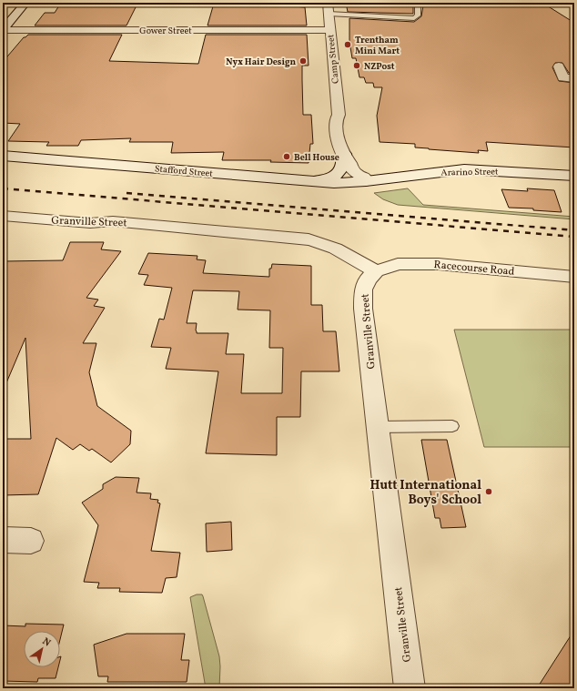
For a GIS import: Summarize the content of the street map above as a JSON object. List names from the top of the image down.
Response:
{
  "streets": {
    "street": [
      "Gower Street",
      "Camp Street",
      "Stafford Street",
      "Ararino Street",
      "Granville Street",
      "Racecourse Road"
    ]
  },
  "crossings": [
    ["Gower Street", "Camp Street"],
    ["Camp Street", "Stafford Street"],
    ["Camp Street", "Ararino Street"],
    ["Stafford Street", "Ararino Street"],
    ["Granville Street", "Racecourse Road"]
  ],
  "places": [
    "Trentham Mini Mart",
    "Nyx Hair Design",
    "NZPost",
    "Bell House",
    "Hutt International Boys' School"
  ],
  "north": "top right"
}
